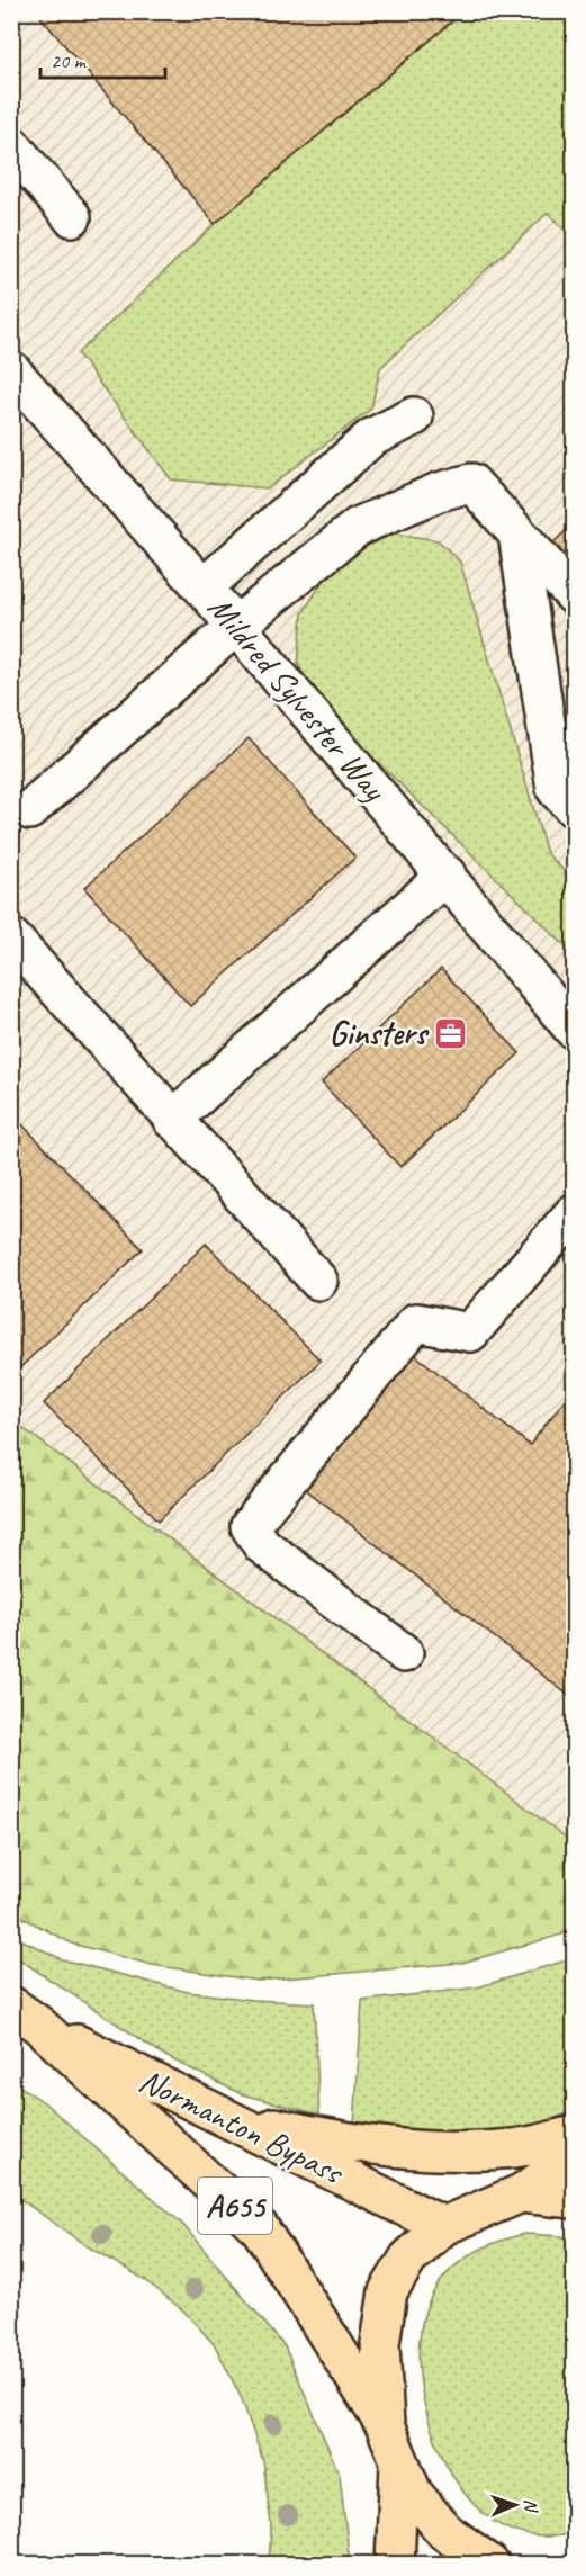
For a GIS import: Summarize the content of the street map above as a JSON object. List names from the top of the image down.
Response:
{
  "streets": {
    "main road": ["Normanton Bypass", "A655"],
    "street": ["Mildred Sylvester Way"]
  },
  "crossings": [
    ["Normanton Bypass", "A655"]
  ],
  "places": {
    "office": ["Ginsters"]
  },
  "scale_bar": "20 m",
  "north": "right"
}
